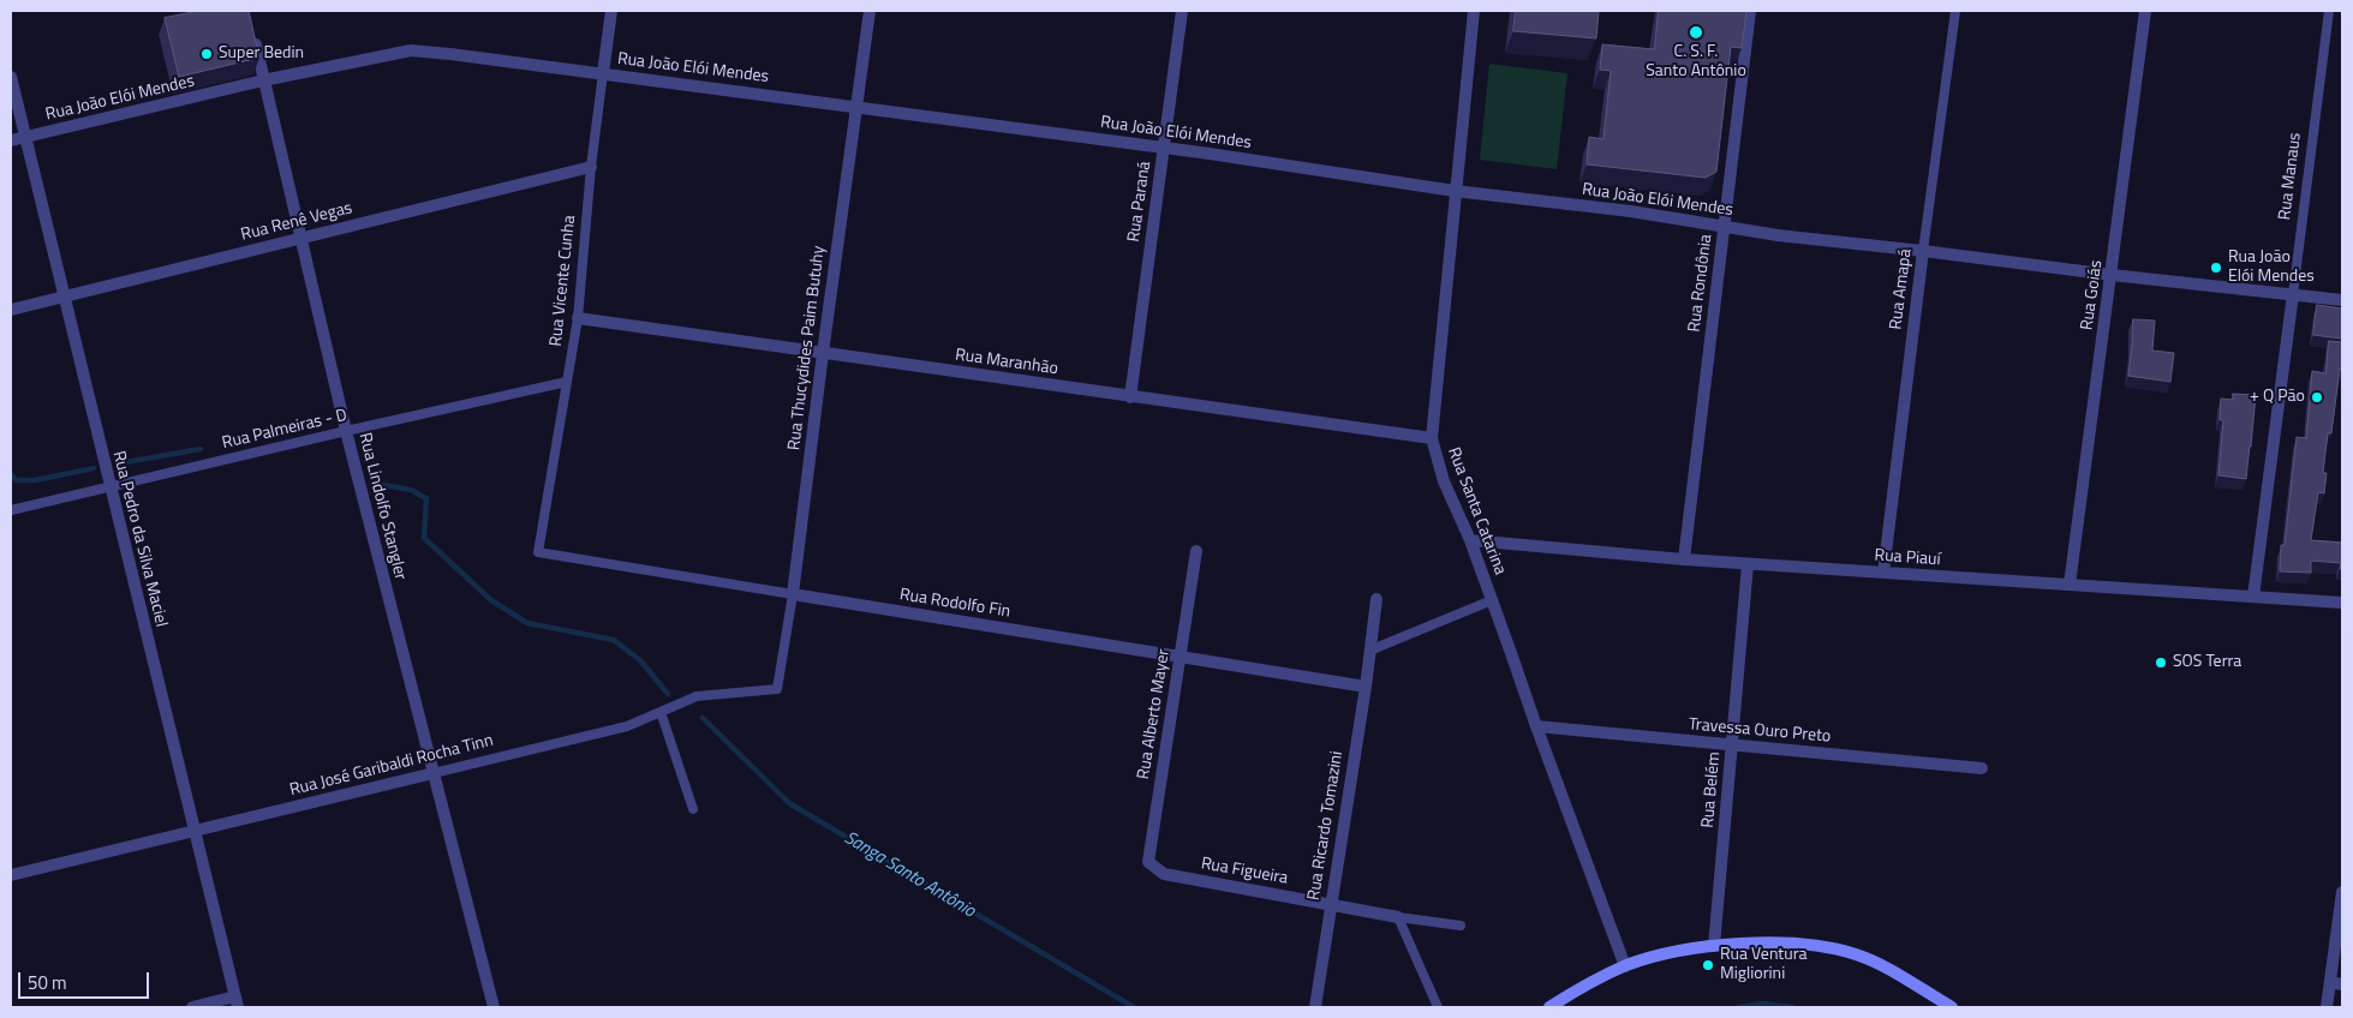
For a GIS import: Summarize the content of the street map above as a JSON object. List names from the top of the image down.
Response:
{
  "streets": {
    "street": [
      "Rua João Elói Mendes",
      "Rua Manaus",
      "Rua Paraná",
      "Rua Renê Vegas",
      "Rua Vicente Cunha",
      "Rua Rondônia",
      "Rua Amapá",
      "Rua Goiás",
      "Rua Thucydides Paim Butuhy",
      "Rua Maranhão",
      "Rua Lindolfo Stangler",
      "Rua Santa Catarina",
      "Rua Pedro da Silva Maciel",
      "Rua Piauí",
      "Rua Rodolfo Fin",
      "Rua Alberto Mayer",
      "Travessa Ouro Preto",
      "Rua José Garibaldi Rocha Tinn",
      "Rua Belém",
      "Rua Ricardo Tomazini",
      "Rua Figueira"
    ],
    "lane": ["Rua Palmeiras - D"]
  },
  "crossings": [
    ["Rua João Elói Mendes", "Rua Manaus"],
    ["Rua João Elói Mendes", "Rua Paraná"],
    ["Rua João Elói Mendes", "Rua Vicente Cunha"],
    ["Rua João Elói Mendes", "Rua Rondônia"],
    ["Rua João Elói Mendes", "Rua Amapá"],
    ["Rua João Elói Mendes", "Rua Goiás"],
    ["Rua João Elói Mendes", "Rua Thucydides Paim Butuhy"],
    ["Rua João Elói Mendes", "Rua Lindolfo Stangler"],
    ["Rua João Elói Mendes", "Rua Santa Catarina"],
    ["Rua João Elói Mendes", "Rua Pedro da Silva Maciel"],
    ["Rua Manaus", "Rua Piauí"],
    ["Rua Paraná", "Rua Maranhão"],
    ["Rua Renê Vegas", "Rua Vicente Cunha"],
    ["Rua Renê Vegas", "Rua Lindolfo Stangler"],
    ["Rua Renê Vegas", "Rua Pedro da Silva Maciel"],
    ["Rua Vicente Cunha", "Rua Maranhão"],
    ["Rua Vicente Cunha", "Rua Palmeiras - D"],
    ["Rua Vicente Cunha", "Rua Rodolfo Fin"],
    ["Rua Rondônia", "Rua Piauí"],
    ["Rua Amapá", "Rua Piauí"],
    ["Rua Goiás", "Rua Piauí"],
    ["Rua Thucydides Paim Butuhy", "Rua Maranhão"],
    ["Rua Thucydides Paim Butuhy", "Rua Rodolfo Fin"],
    ["Rua Thucydides Paim Butuhy", "Rua José Garibaldi Rocha Tinn"],
    ["Rua Maranhão", "Rua Santa Catarina"],
    ["Rua Palmeiras - D", "Rua Lindolfo Stangler"],
    ["Rua Palmeiras - D", "Rua Pedro da Silva Maciel"],
    ["Rua Lindolfo Stangler", "Rua José Garibaldi Rocha Tinn"],
    ["Rua Santa Catarina", "Rua Piauí"],
    ["Rua Santa Catarina", "Travessa Ouro Preto"],
    ["Rua Pedro da Silva Maciel", "Rua José Garibaldi Rocha Tinn"],
    ["Rua Piauí", "Rua Belém"],
    ["Rua Rodolfo Fin", "Rua Alberto Mayer"],
    ["Rua Rodolfo Fin", "Rua Ricardo Tomazini"],
    ["Rua Alberto Mayer", "Rua Figueira"],
    ["Travessa Ouro Preto", "Rua Belém"],
    ["Rua Ricardo Tomazini", "Rua Figueira"]
  ],
  "water": ["Sanga Santo Antônio"],
  "places": [
    "C. S. F. Santo Antônio",
    "Super Bedin",
    "Rua João Elói Mendes",
    "+ Q Pão",
    "SOS Terra",
    "Rua Ventura Migliorini"
  ],
  "scale_bar": "50 m"
}
